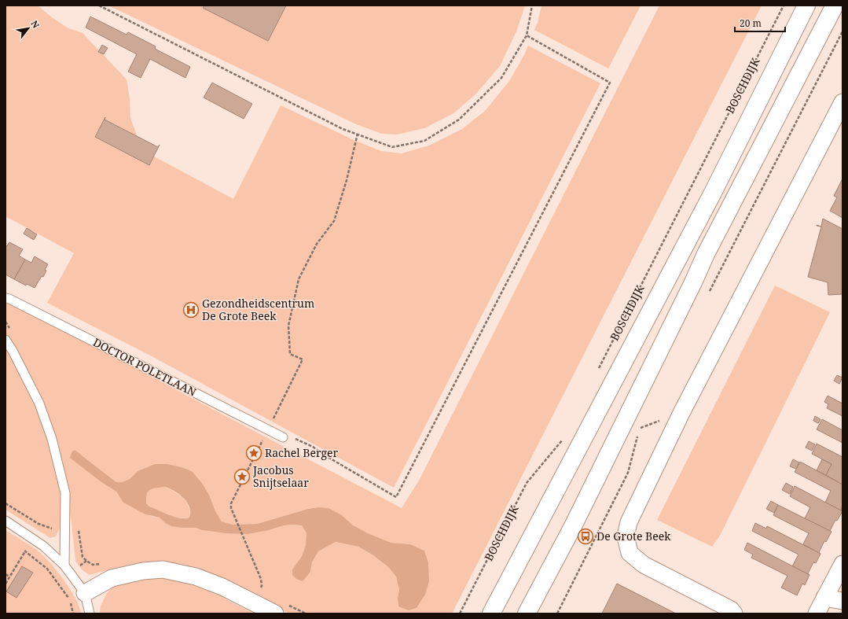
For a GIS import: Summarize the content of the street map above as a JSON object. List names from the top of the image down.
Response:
{
  "streets": {
    "main road": ["BOSCHDIJK"],
    "lane": ["DOCTOR POLETLAAN"]
  },
  "places": {
    "hospital": ["Gezondheidscentrum De Grote Beek"],
    "place": ["Rachel Berger", "Jacobus Snijtselaar"],
    "bus stop": ["De Grote Beek"]
  },
  "scale_bar": "20 m",
  "north": "top right"
}
